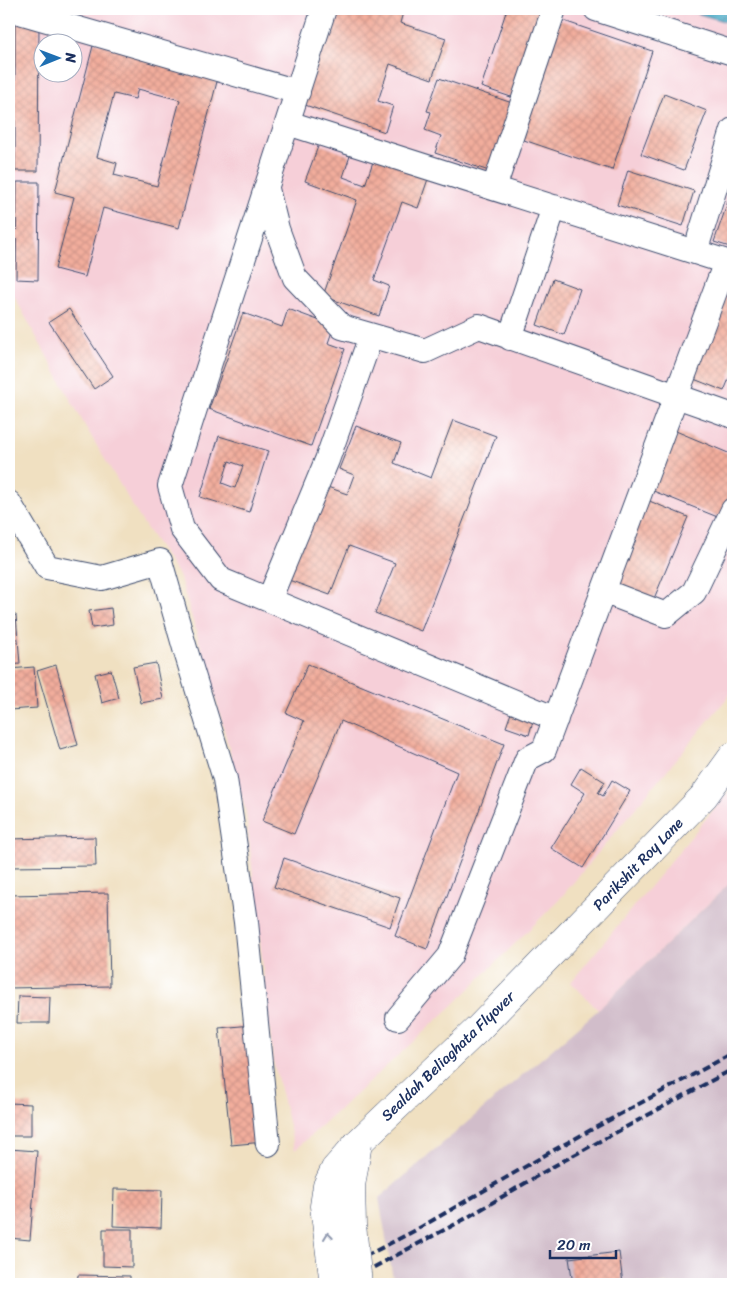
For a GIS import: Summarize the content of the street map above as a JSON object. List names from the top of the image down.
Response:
{
  "streets": {
    "main road": ["Parikshit Roy Lane", "Sealdah Beliaghata Flyover"]
  },
  "crossings": [
    ["Parikshit Roy Lane", "Sealdah Beliaghata Flyover"]
  ],
  "scale_bar": "20 m",
  "north": "right"
}
